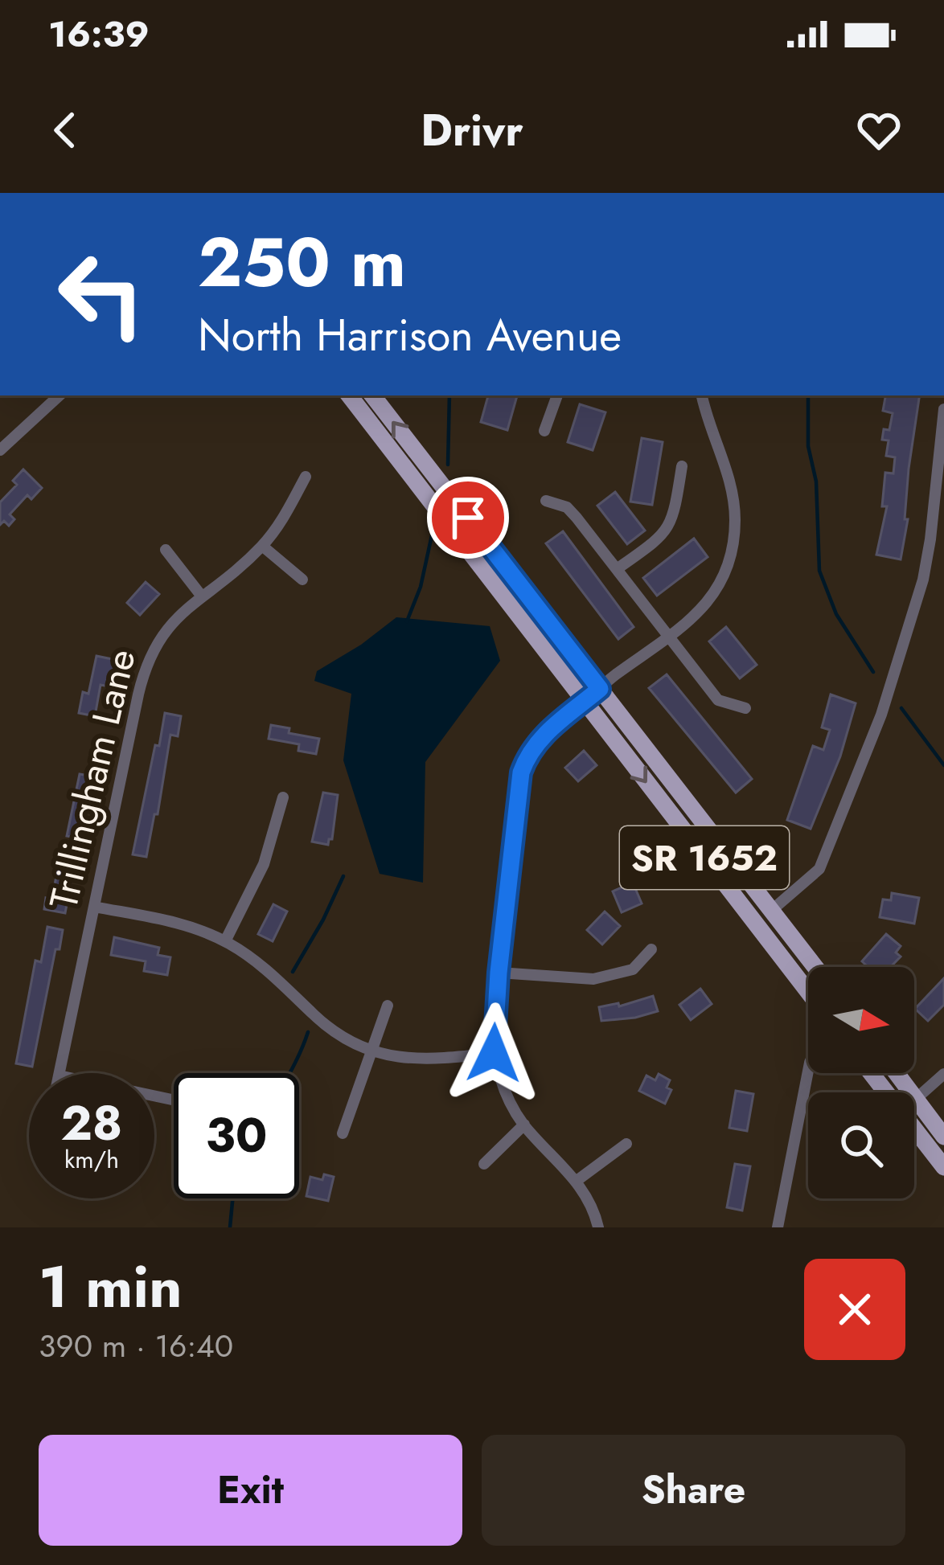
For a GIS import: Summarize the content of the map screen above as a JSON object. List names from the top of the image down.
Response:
{
  "streets": {
    "main road": ["SR 1652"],
    "street": ["Trillingham Lane"]
  },
  "north": "right",
  "page": {
    "status": "16:39",
    "header": "Drivr",
    "turn": ["250 m", "North Harrison Avenue"],
    "speed": "28 km/h",
    "limit": "30",
    "heading": ["1 min", "390 m · 16:40"],
    "buttons": ["Exit", "Share"]
  }
}
